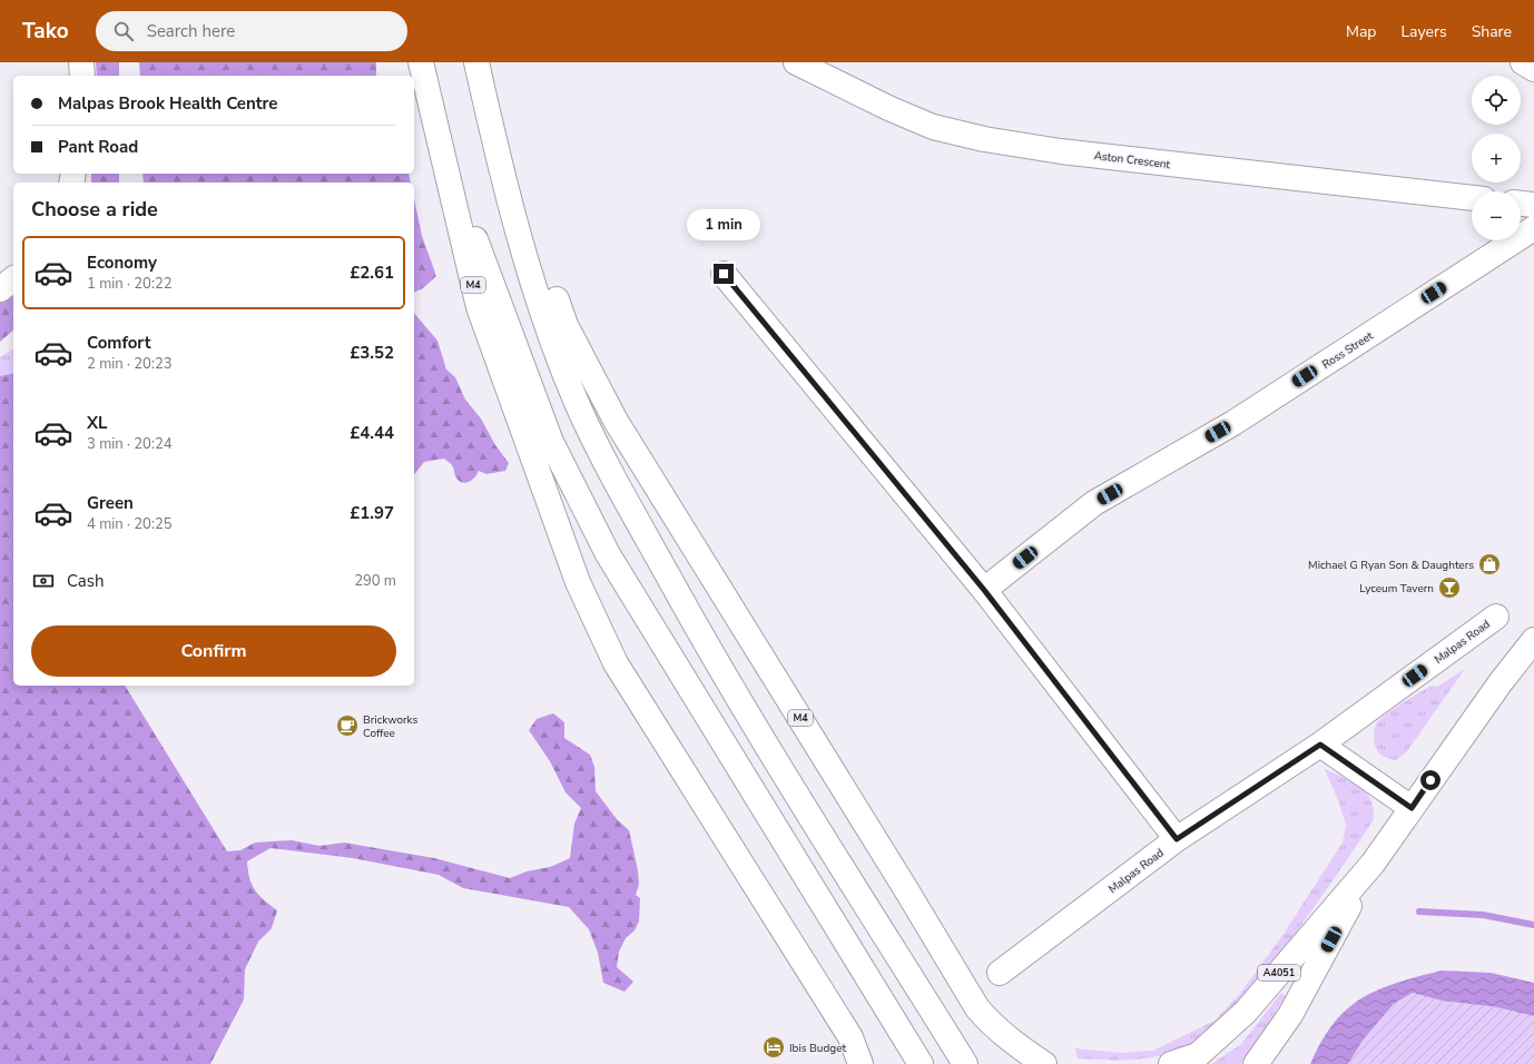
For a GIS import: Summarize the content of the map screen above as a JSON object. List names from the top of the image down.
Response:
{
  "streets": {
    "main road": [
      "Aston Crescent",
      "M4",
      "Ross Street",
      "Malpas Road",
      "A4051"
    ]
  },
  "places": {
    "shop": ["Michael G Ryan Son & Daughters"],
    "bar": ["Lyceum Tavern"],
    "cafe": ["Brickworks Coffee"],
    "hotel": ["Ibis Budget"]
  },
  "page": {
    "header": "Tako",
    "search": "Search here",
    "nav": ["Map", "Layers", "Share"],
    "map_buttons": ["+", "−"],
    "banner": ["Malpas Brook Health Centre", "Pant Road"],
    "heading": "Choose a ride",
    "bubble": "1 min",
    "list": [
      {
        "name": "Economy",
        "note": "1 min · 20:22",
        "value": "£2.61"
      },
      {
        "name": "Comfort",
        "note": "2 min · 20:23",
        "value": "£3.52"
      },
      {
        "name": "XL",
        "note": "3 min · 20:24",
        "value": "£4.44"
      },
      {
        "name": "Green",
        "note": "4 min · 20:25",
        "value": "£1.97"
      }
    ],
    "pay": ["Cash", "290 m"],
    "buttons": "Confirm"
  }
}
